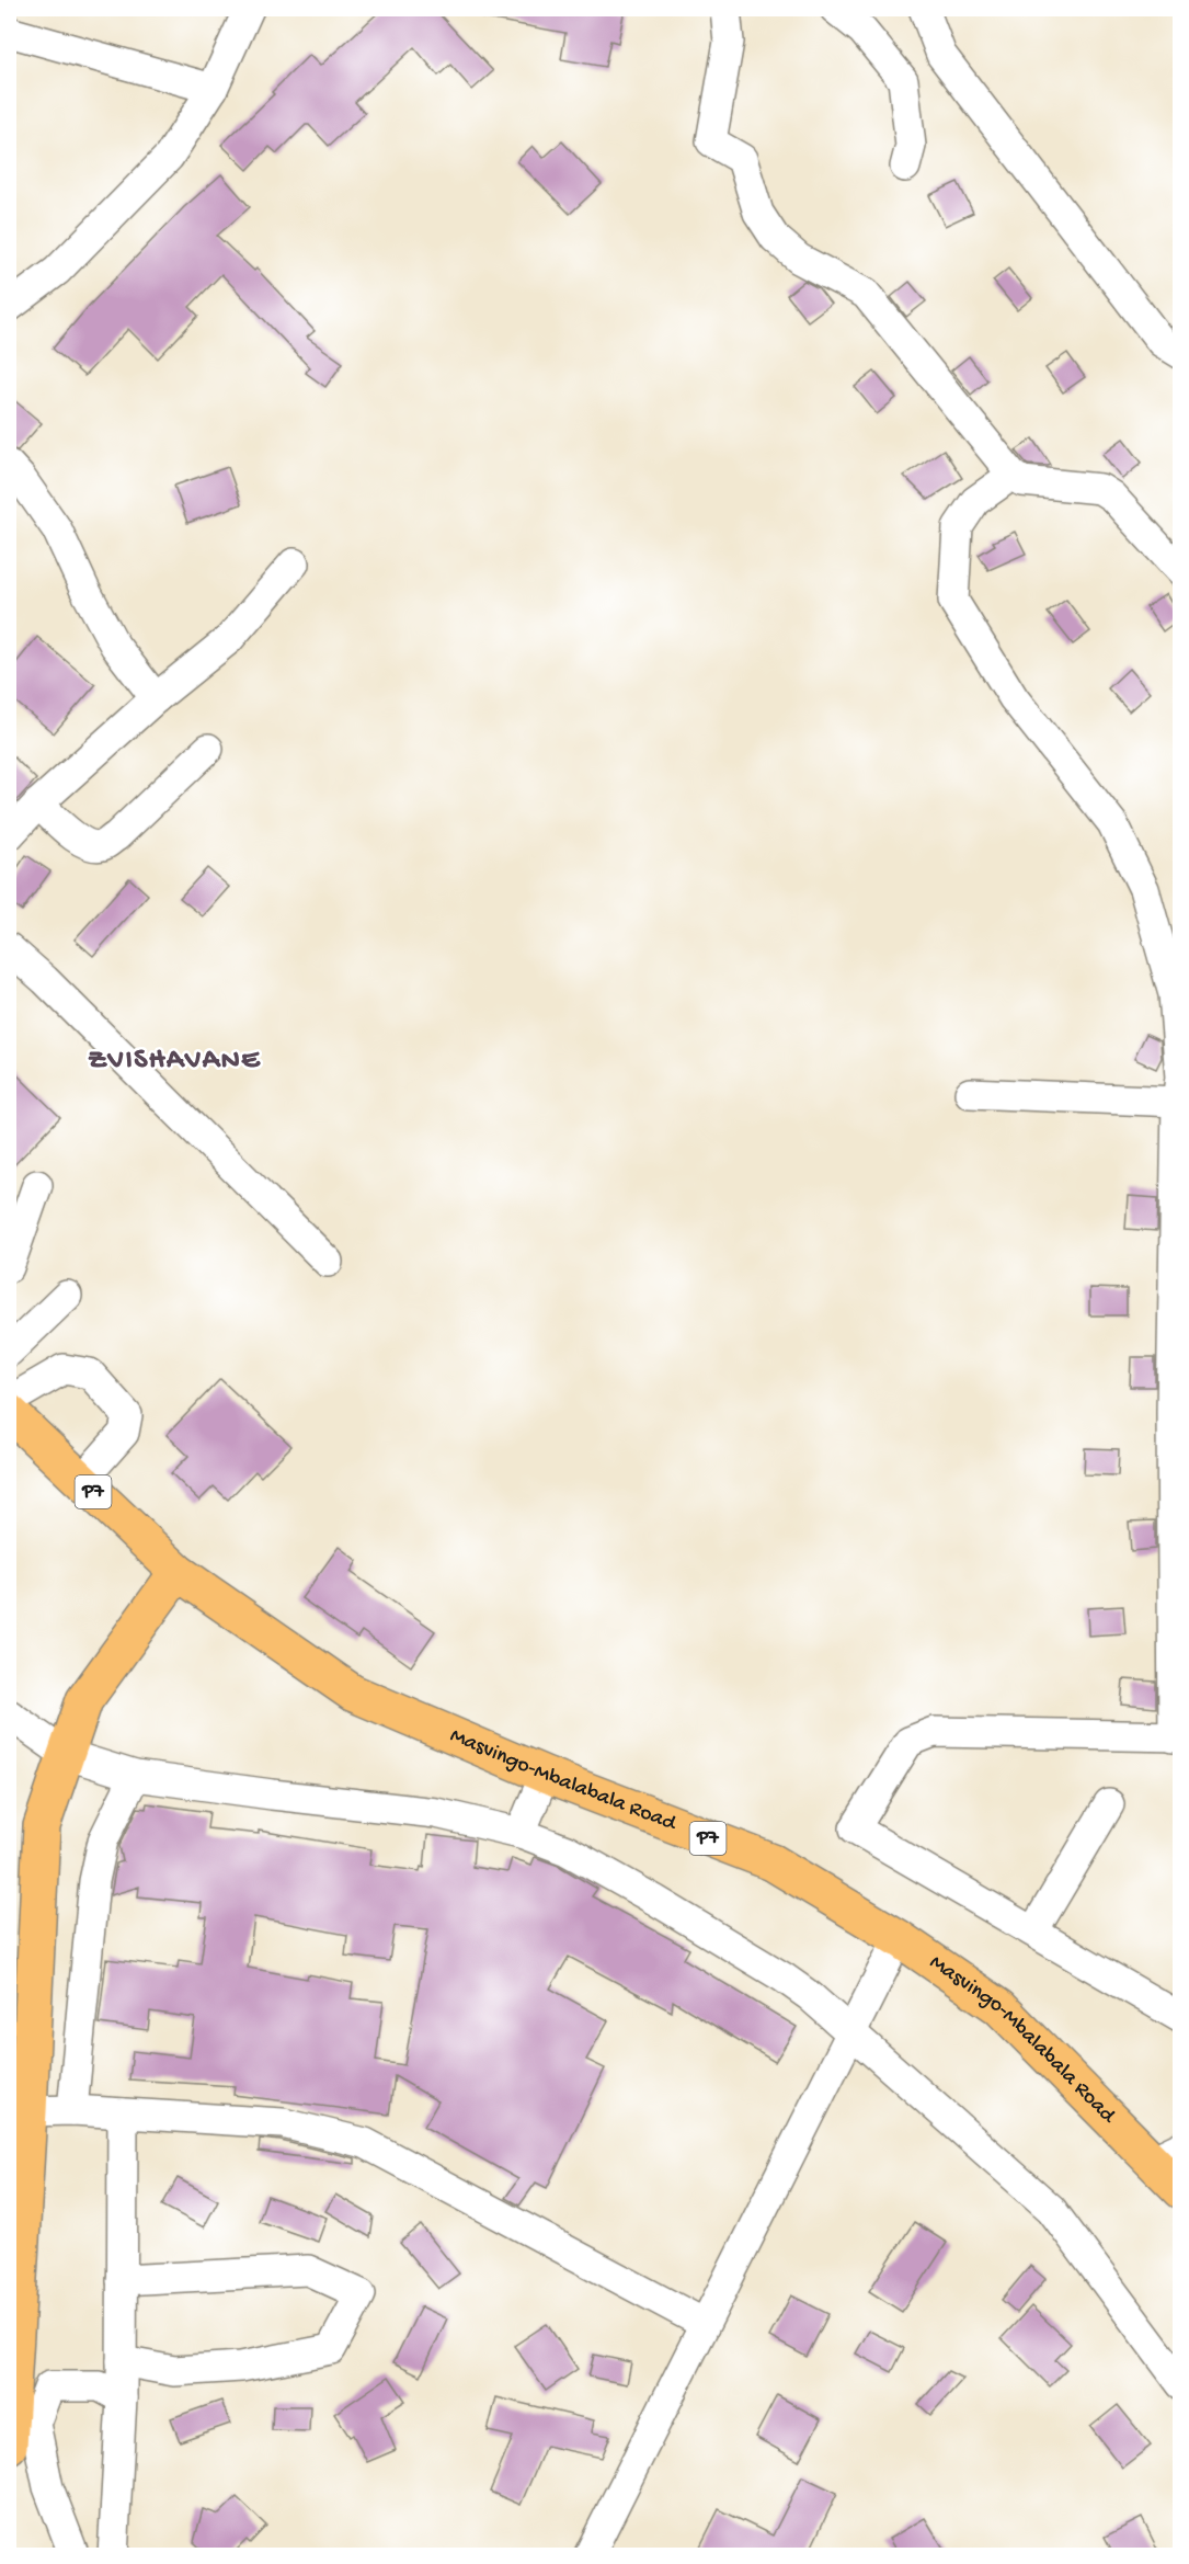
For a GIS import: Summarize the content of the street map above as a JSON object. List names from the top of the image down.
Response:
{
  "streets": {
    "highway": ["P7", "Masvingo-Mbalabala Road"]
  },
  "districts": ["ZVISHAVANE"]
}
